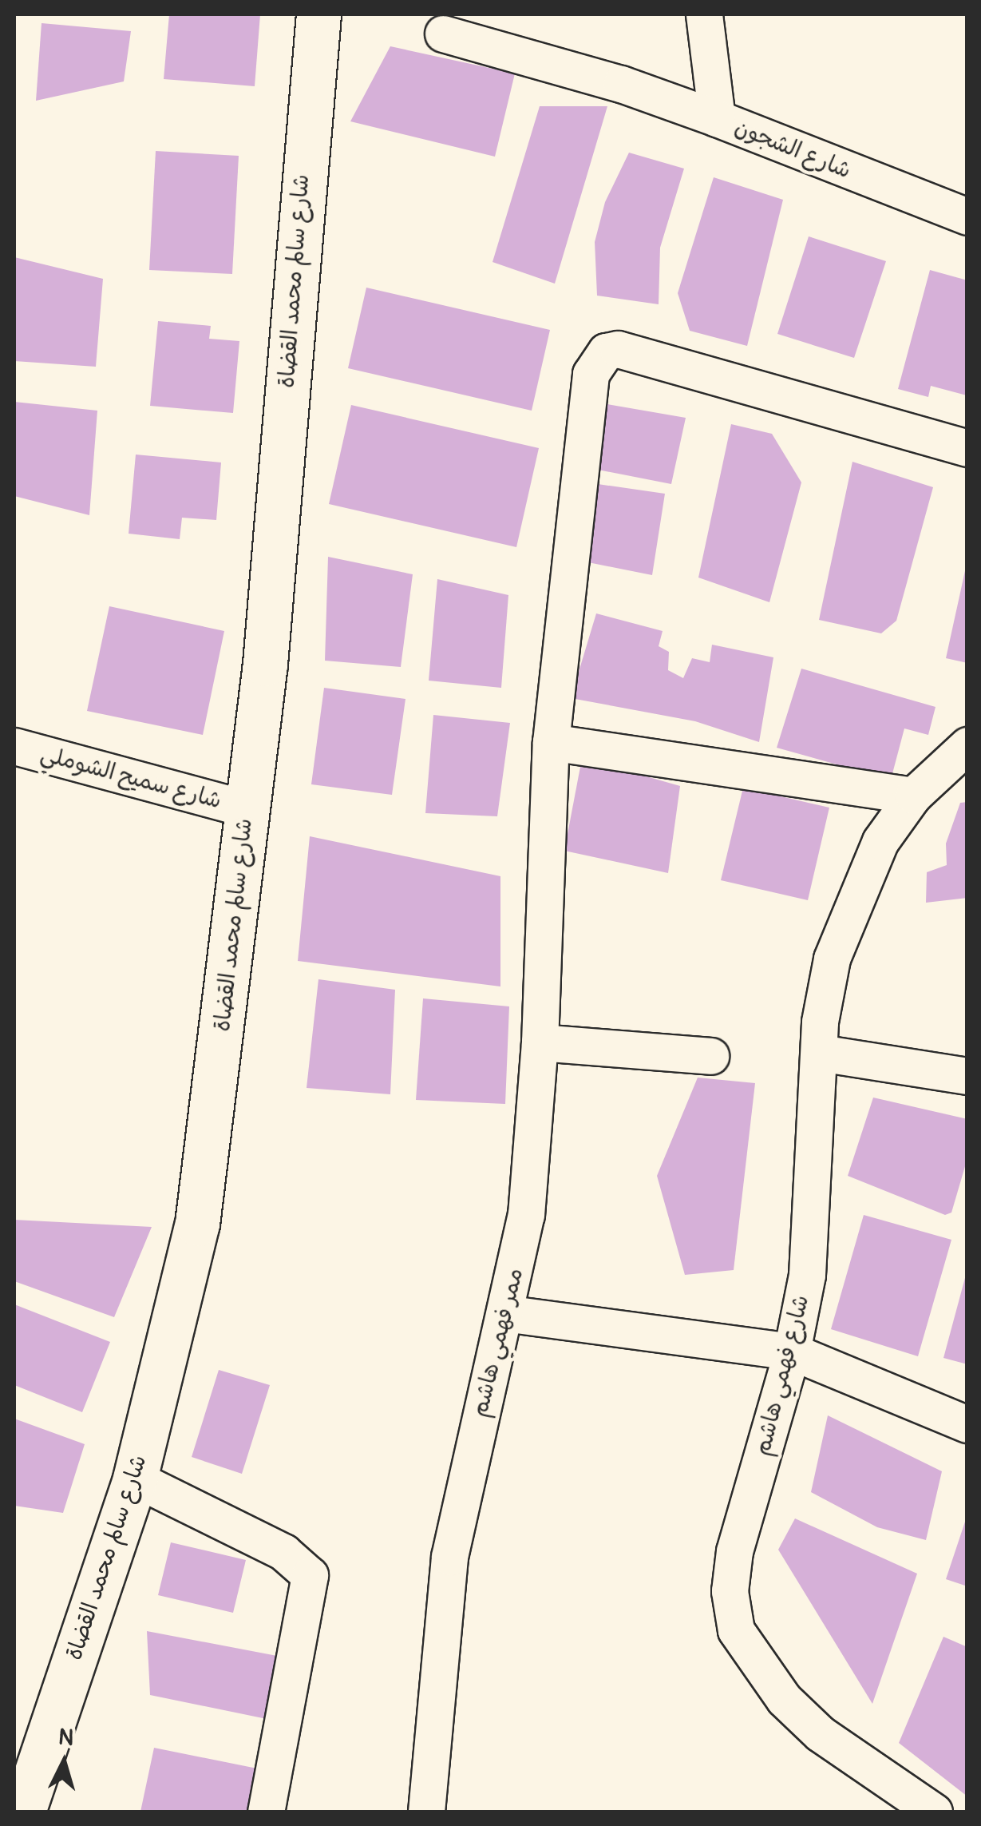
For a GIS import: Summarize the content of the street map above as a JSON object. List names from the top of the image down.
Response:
{
  "streets": {
    "street": [
      "شارع الشجون",
      "شارع سالم محمد القضاة",
      "شارع سميح الشوملي",
      "ممر فهمي هاشم",
      "شارع فهمي هاشم"
    ]
  },
  "crossings": [
    ["شارع سالم محمد القضاة", "شارع سميح الشوملي"]
  ],
  "north": "top"
}
